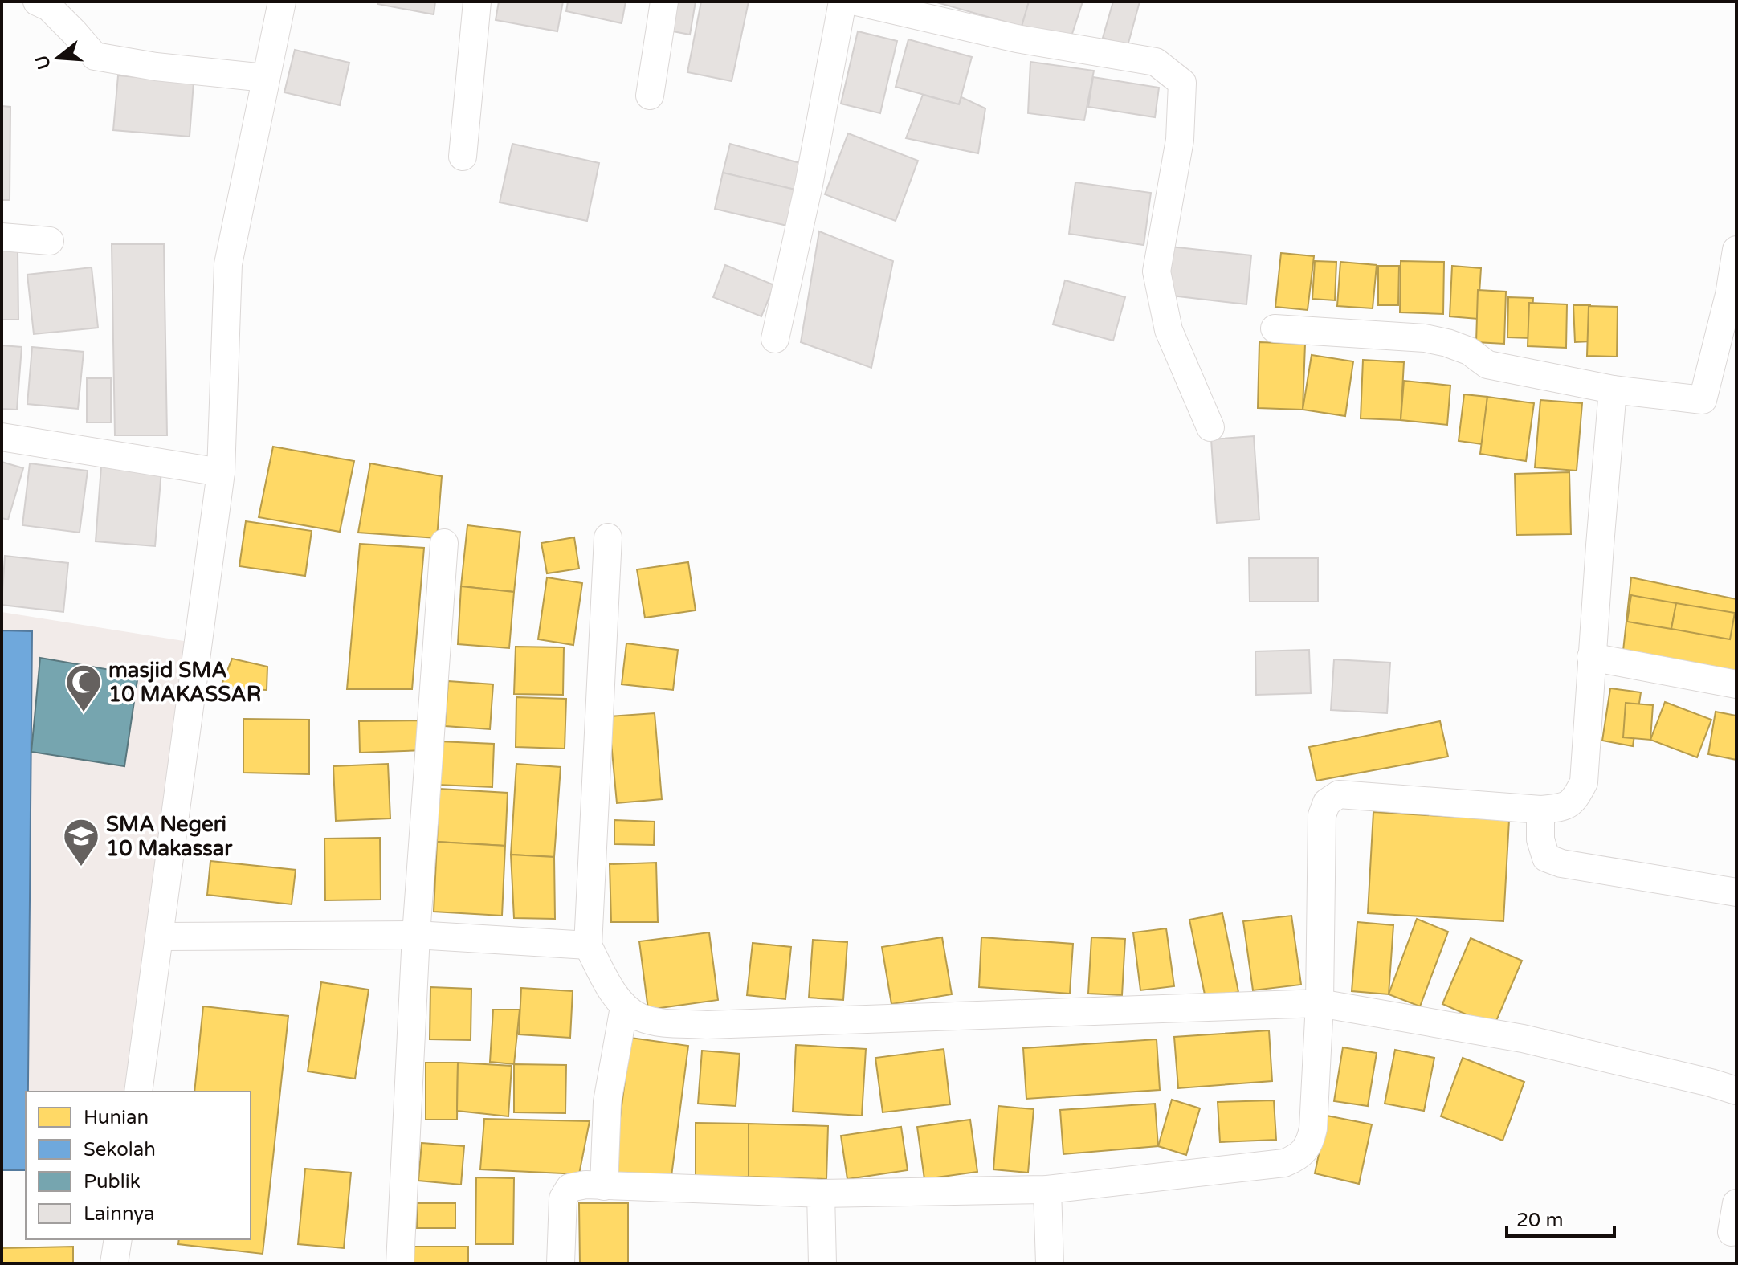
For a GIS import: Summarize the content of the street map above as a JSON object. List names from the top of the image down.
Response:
{
  "places": {
    "mosque": ["masjid SMA 10 MAKASSAR"],
    "school or university": ["SMA Negeri 10 Makassar"]
  },
  "legend": [
    "Hunian",
    "Sekolah",
    "Publik",
    "Lainnya"
  ],
  "scale_bar": "20 m",
  "north": "left"
}
